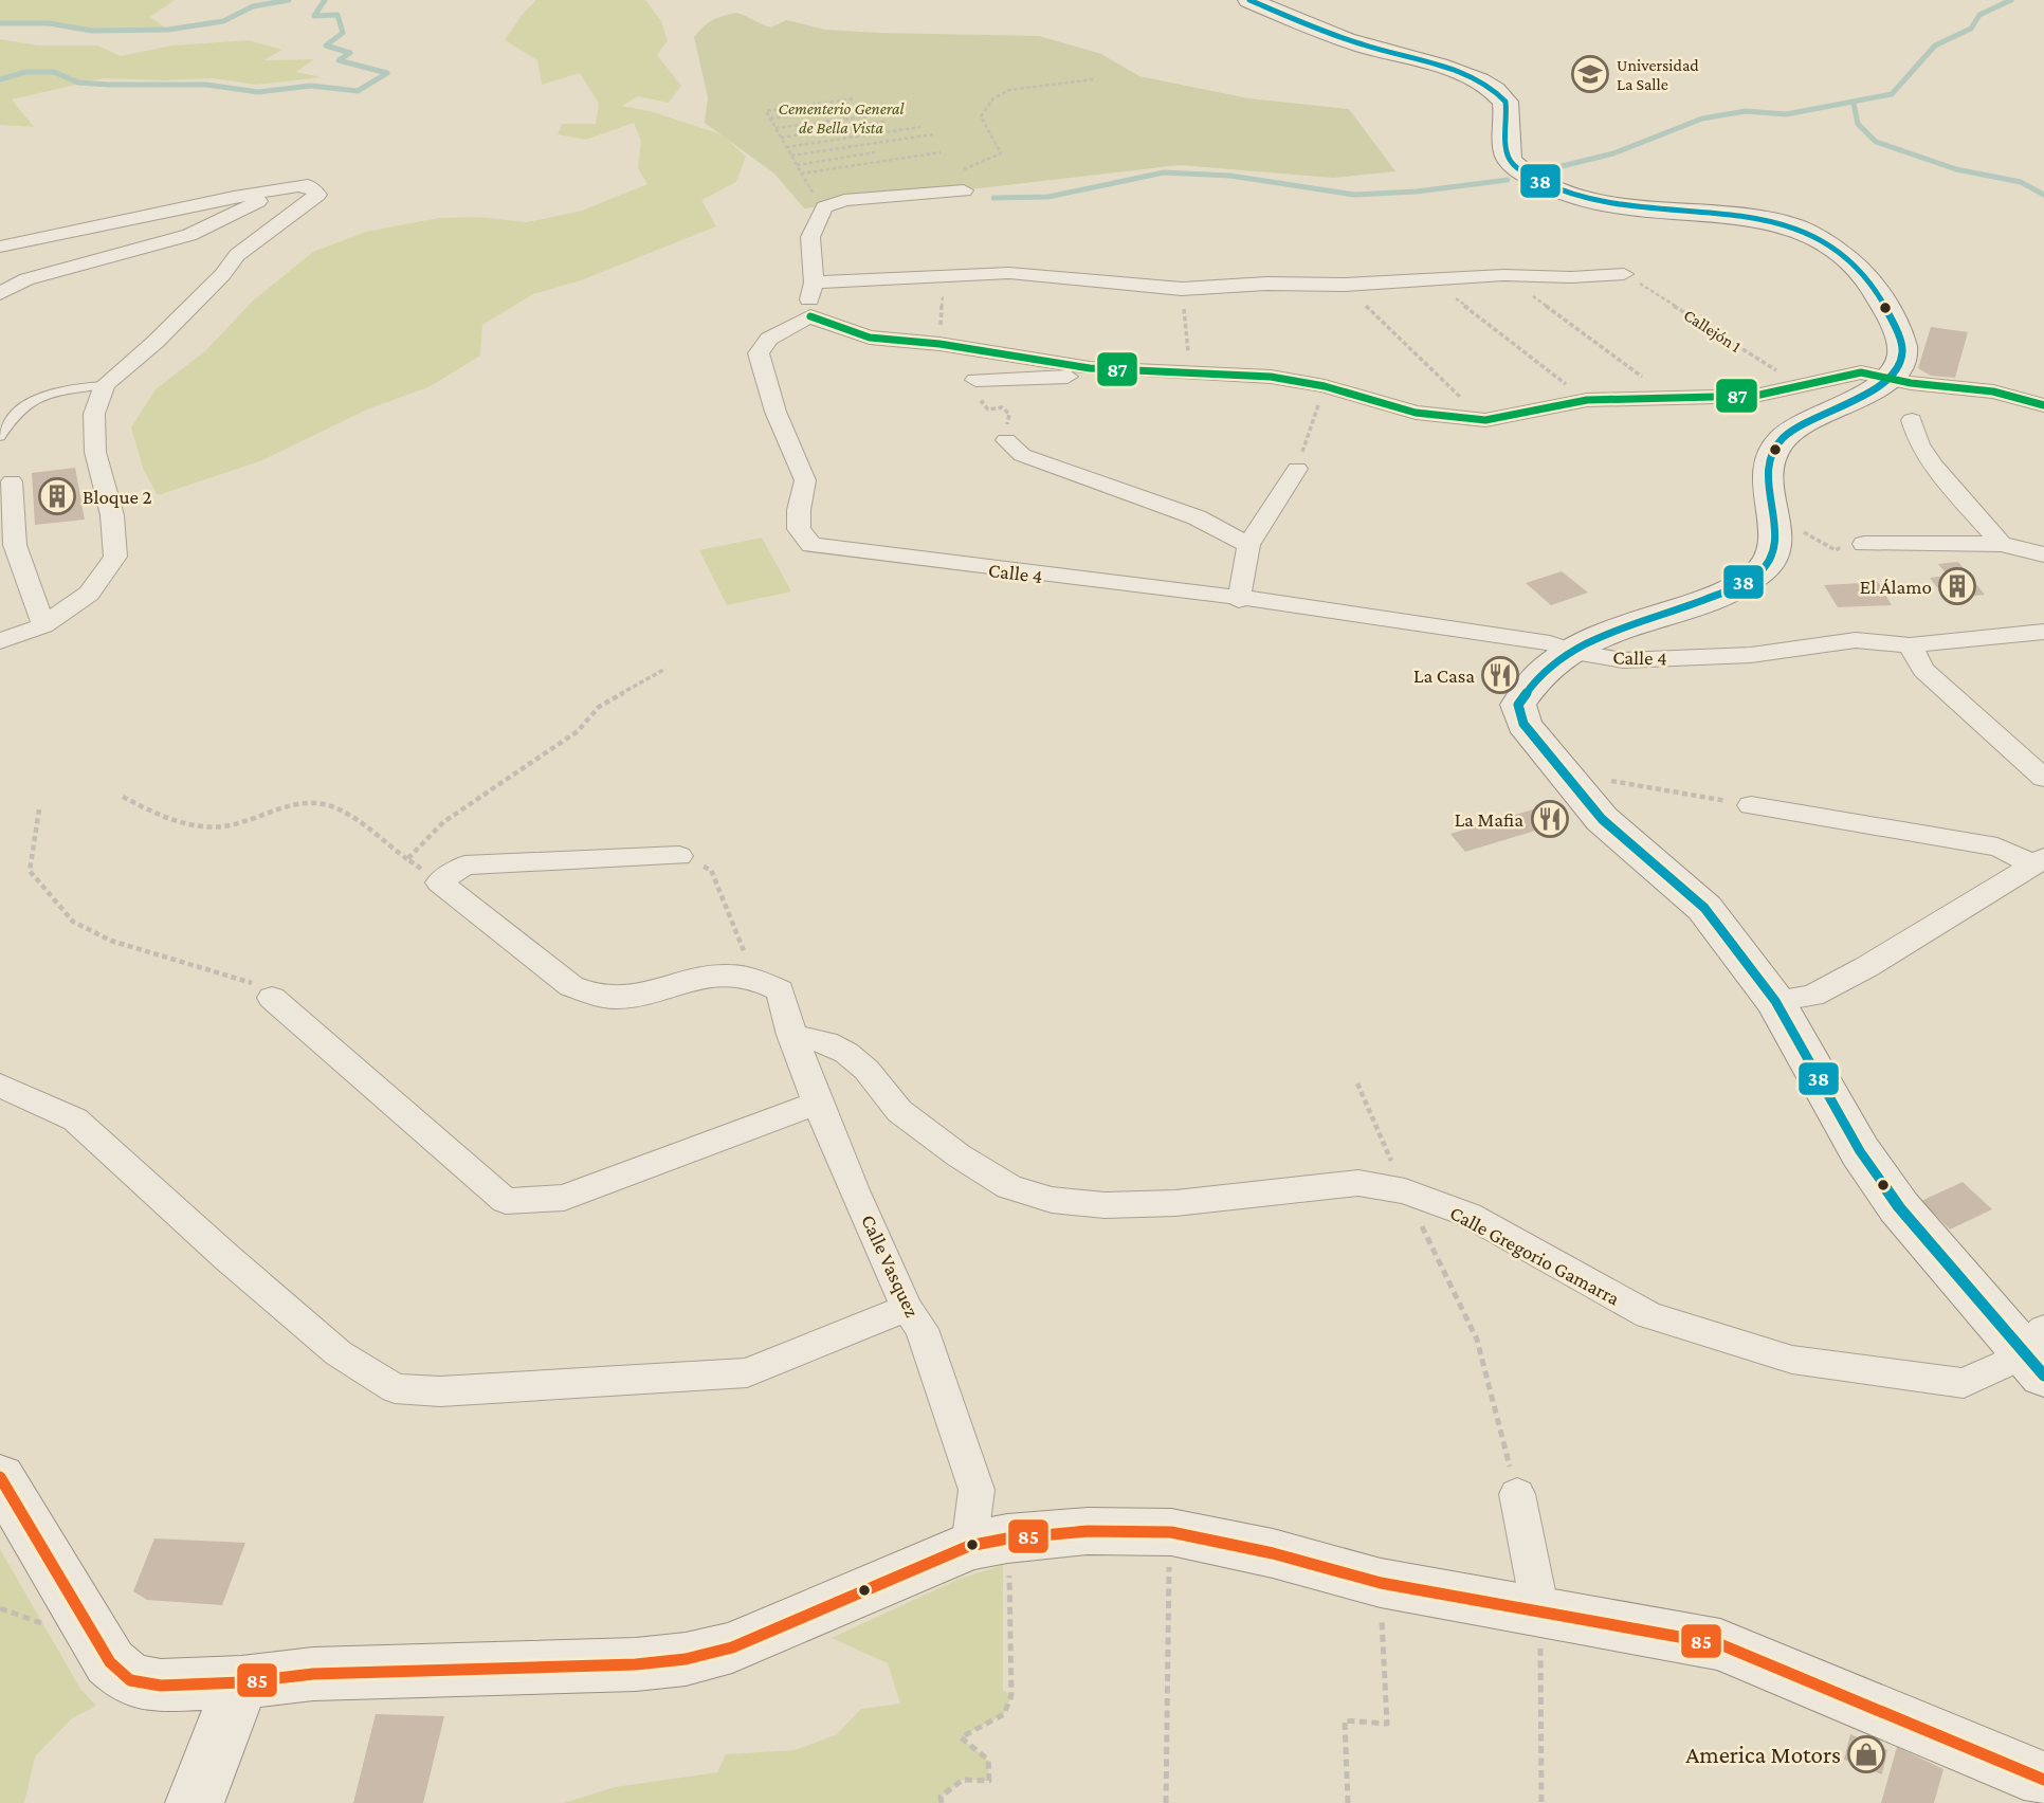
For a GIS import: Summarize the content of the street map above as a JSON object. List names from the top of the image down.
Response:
{
  "streets": {
    "street": ["Calle 4", "Calle Gregorio Gamarra", "Calle Vasquez"],
    "path": ["Callejón 1"]
  },
  "crossings": [
    ["Calle Gregorio Gamarra", "Calle Vasquez"]
  ],
  "parks": ["Cementerio General de Bella Vista"],
  "places": {
    "school or university": ["Universidad La Salle"],
    "building": ["Bloque 2", "El Álamo"],
    "restaurant": ["La Casa", "La Mafia"],
    "shop": ["America Motors"]
  },
  "lines": ["transit line 38", "transit line 87", "transit line 85"]
}
